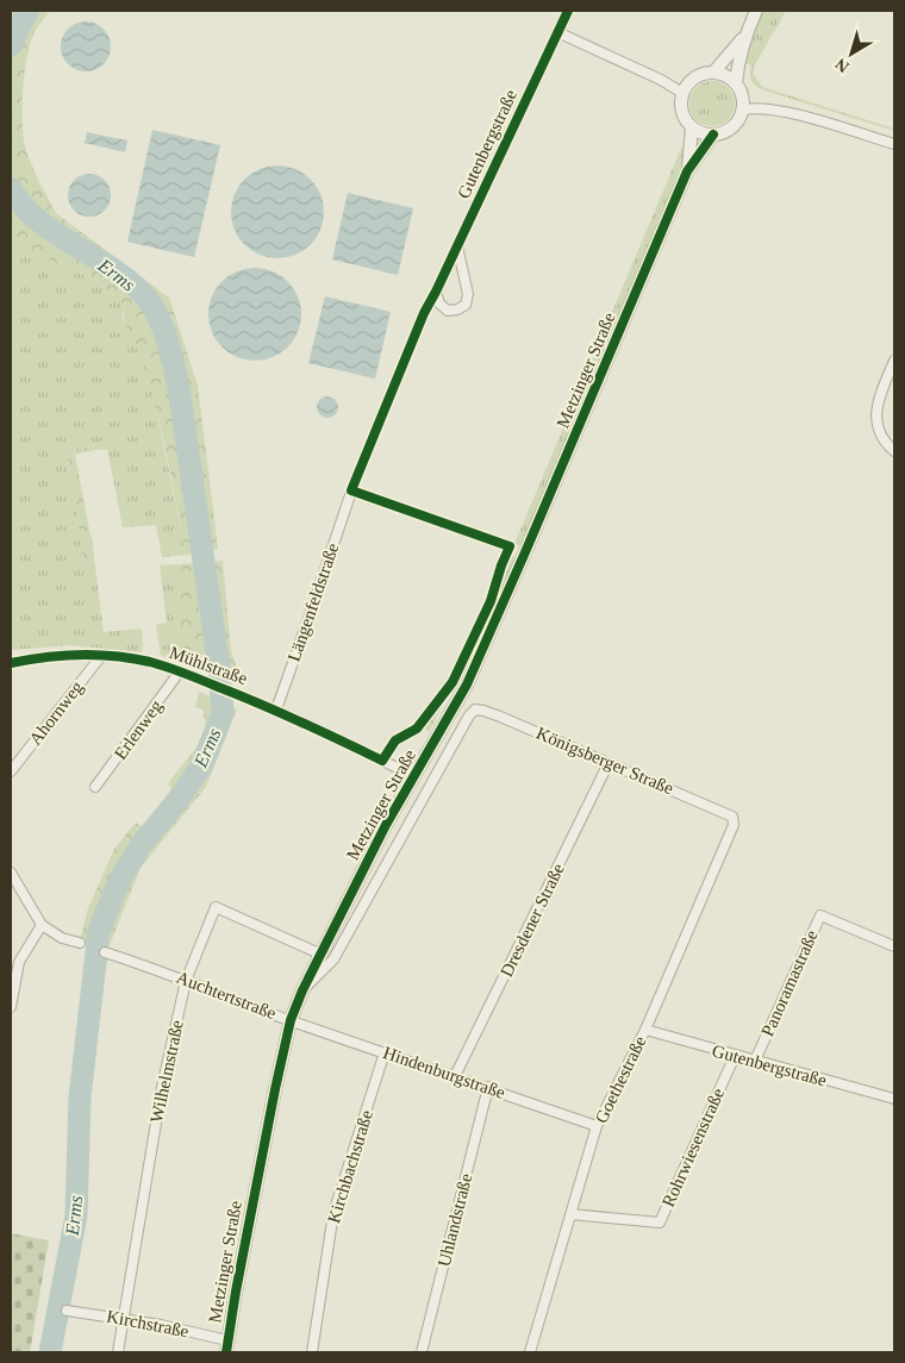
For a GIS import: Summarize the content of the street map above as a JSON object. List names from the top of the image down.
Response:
{
  "streets": {
    "street": [
      "Gutenbergstraße",
      "Metzinger Straße",
      "Längenfeldstraße",
      "Mühlstraße",
      "Ahornweg",
      "Erlenweg",
      "Königsberger Straße",
      "Dresdener Straße",
      "Panoramastraße",
      "Auchtertstraße",
      "Wilhelmstraße",
      "Hindenburgstraße",
      "Goethestraße",
      "Rohrwiesenstraße",
      "Kirchbachstraße",
      "Uhlandstraße",
      "Kirchstraße"
    ]
  },
  "crossings": [
    ["Gutenbergstraße", "Panoramastraße"],
    ["Gutenbergstraße", "Goethestraße"],
    ["Gutenbergstraße", "Rohrwiesenstraße"],
    ["Metzinger Straße", "Mühlstraße"],
    ["Metzinger Straße", "Königsberger Straße"],
    ["Metzinger Straße", "Auchtertstraße"],
    ["Metzinger Straße", "Wilhelmstraße"],
    ["Metzinger Straße", "Hindenburgstraße"],
    ["Metzinger Straße", "Kirchstraße"],
    ["Längenfeldstraße", "Mühlstraße"],
    ["Mühlstraße", "Ahornweg"],
    ["Mühlstraße", "Erlenweg"],
    ["Königsberger Straße", "Dresdener Straße"],
    ["Königsberger Straße", "Goethestraße"],
    ["Dresdener Straße", "Hindenburgstraße"],
    ["Auchtertstraße", "Wilhelmstraße"],
    ["Auchtertstraße", "Hindenburgstraße"],
    ["Wilhelmstraße", "Kirchstraße"],
    ["Hindenburgstraße", "Goethestraße"],
    ["Hindenburgstraße", "Kirchbachstraße"],
    ["Hindenburgstraße", "Uhlandstraße"],
    ["Goethestraße", "Rohrwiesenstraße"]
  ],
  "water": ["Erms"],
  "north": "bottom left"
}
